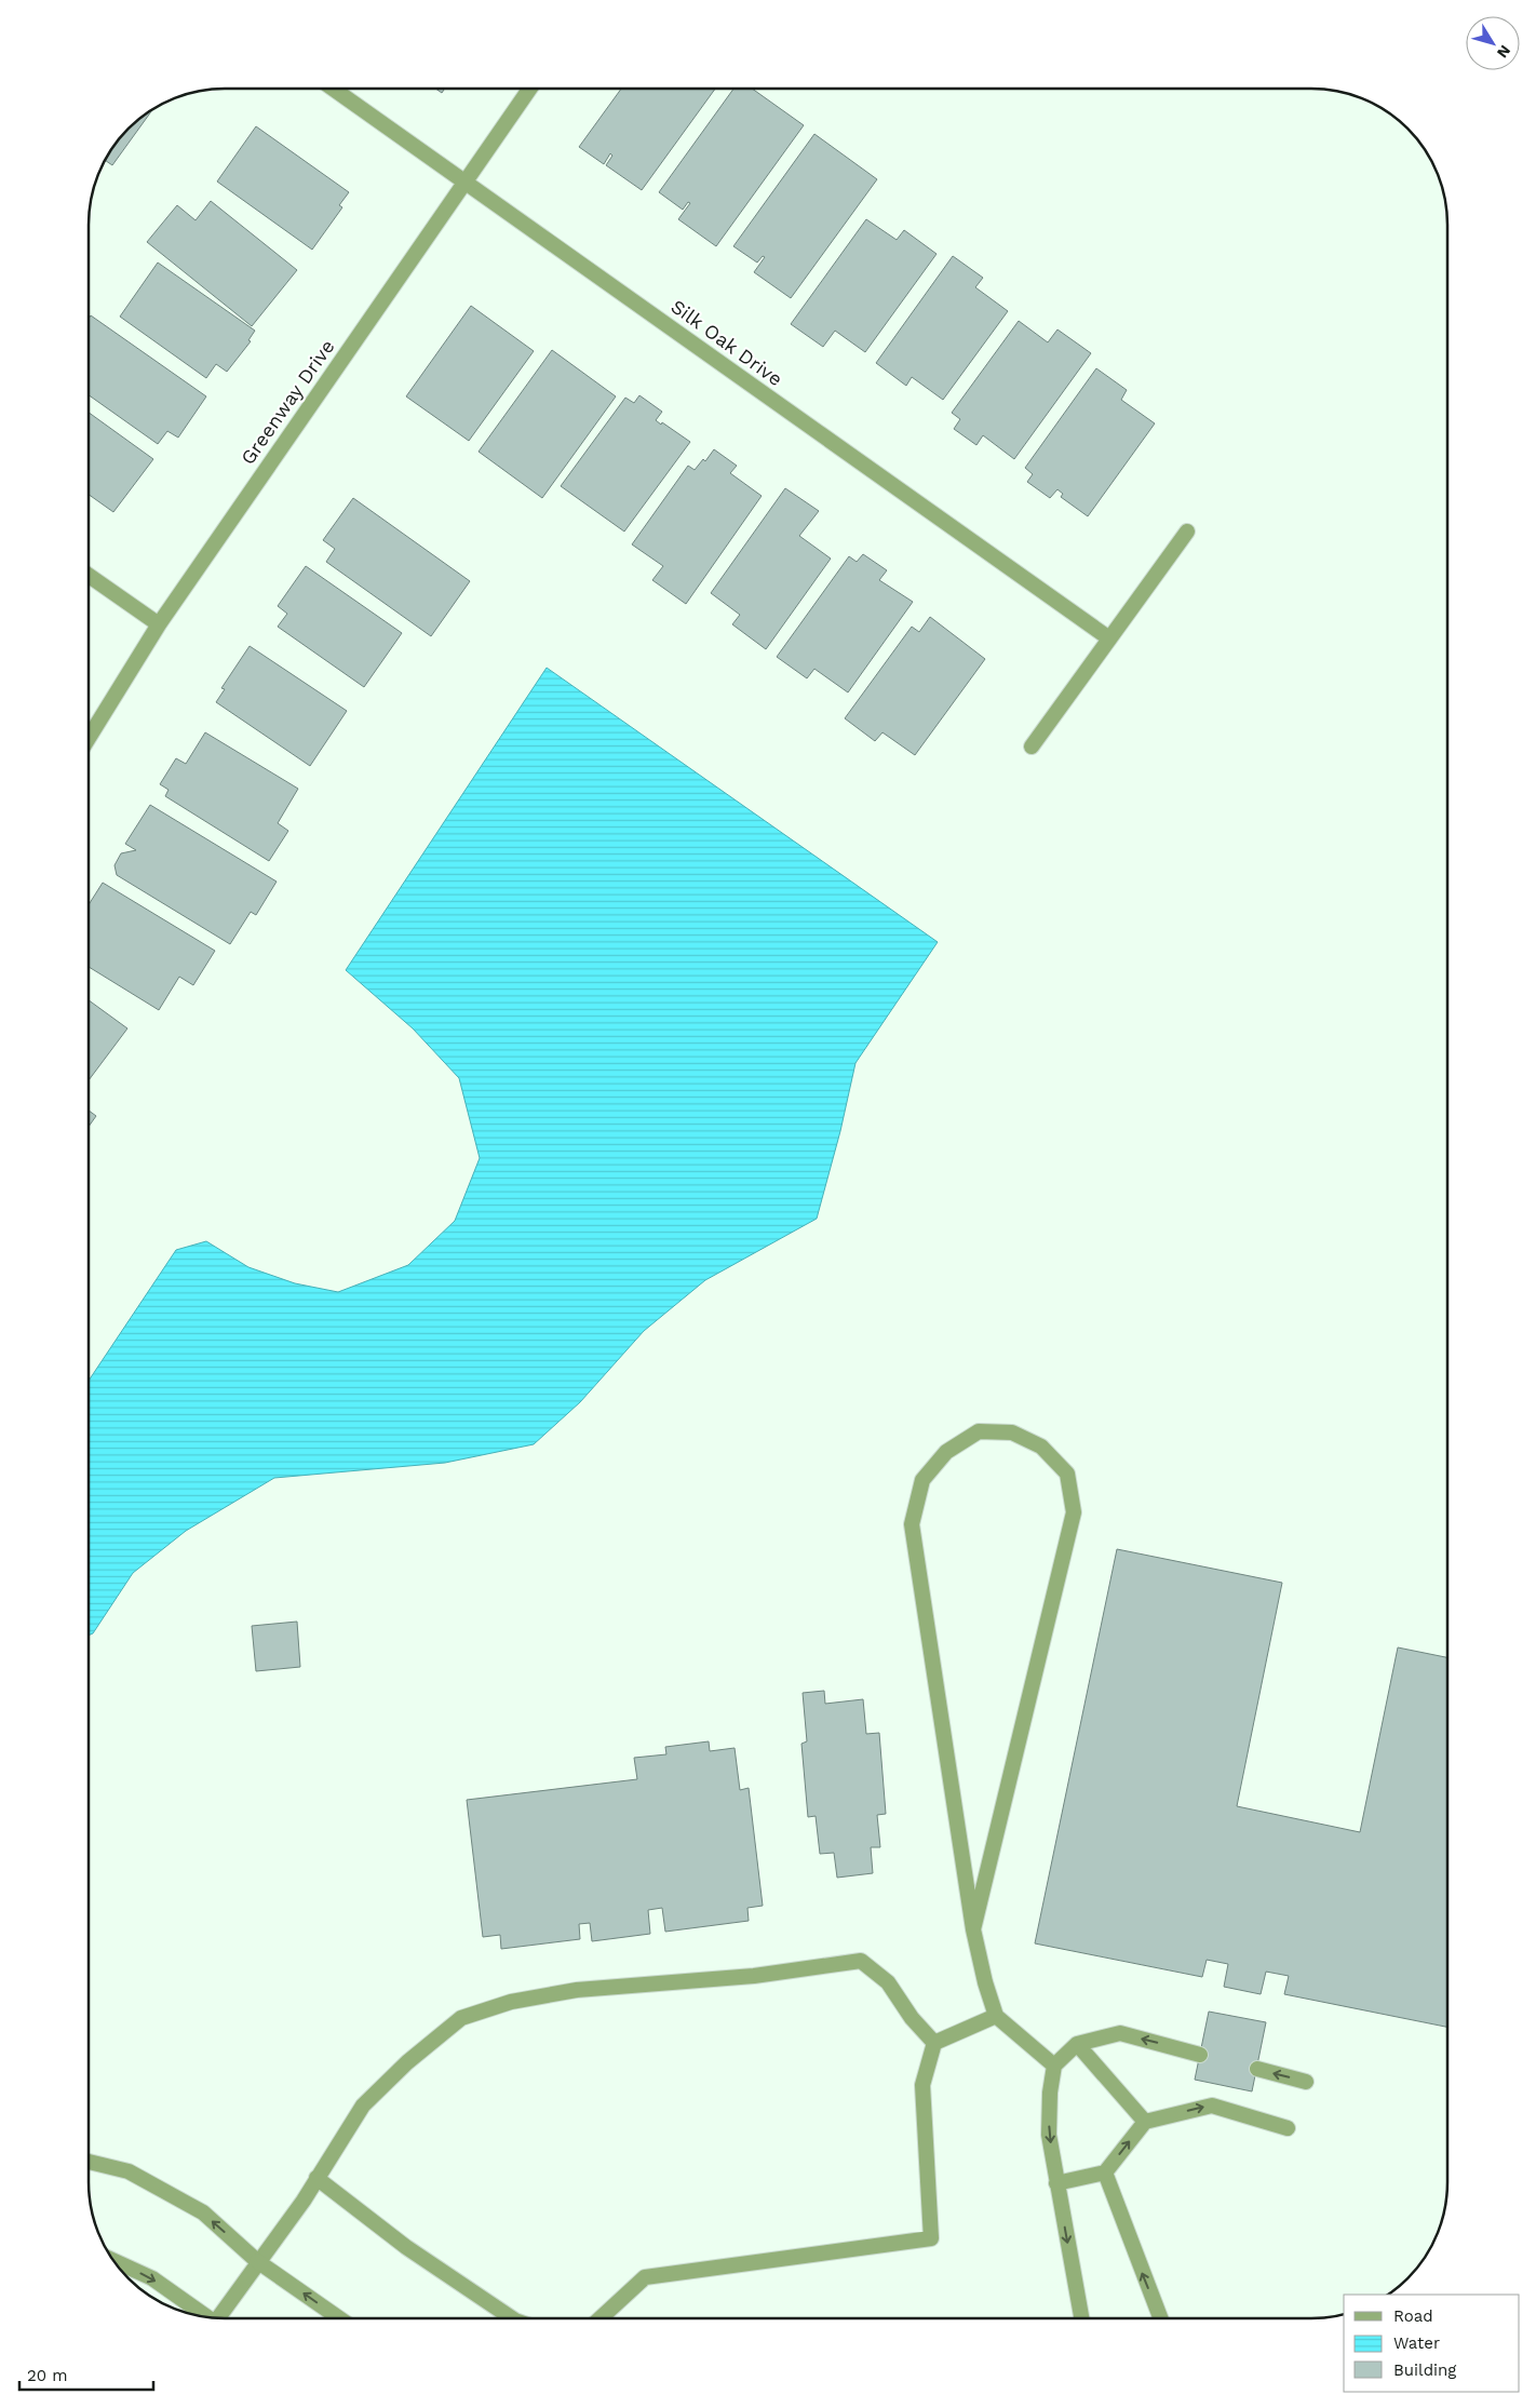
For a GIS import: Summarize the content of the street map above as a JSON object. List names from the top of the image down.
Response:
{
  "streets": {
    "street": ["Silk Oak Drive", "Greenway Drive"]
  },
  "crossings": [
    ["Silk Oak Drive", "Greenway Drive"]
  ],
  "legend": ["Road", "Water", "Building"],
  "scale_bar": "20 m",
  "north": "bottom right"
}
